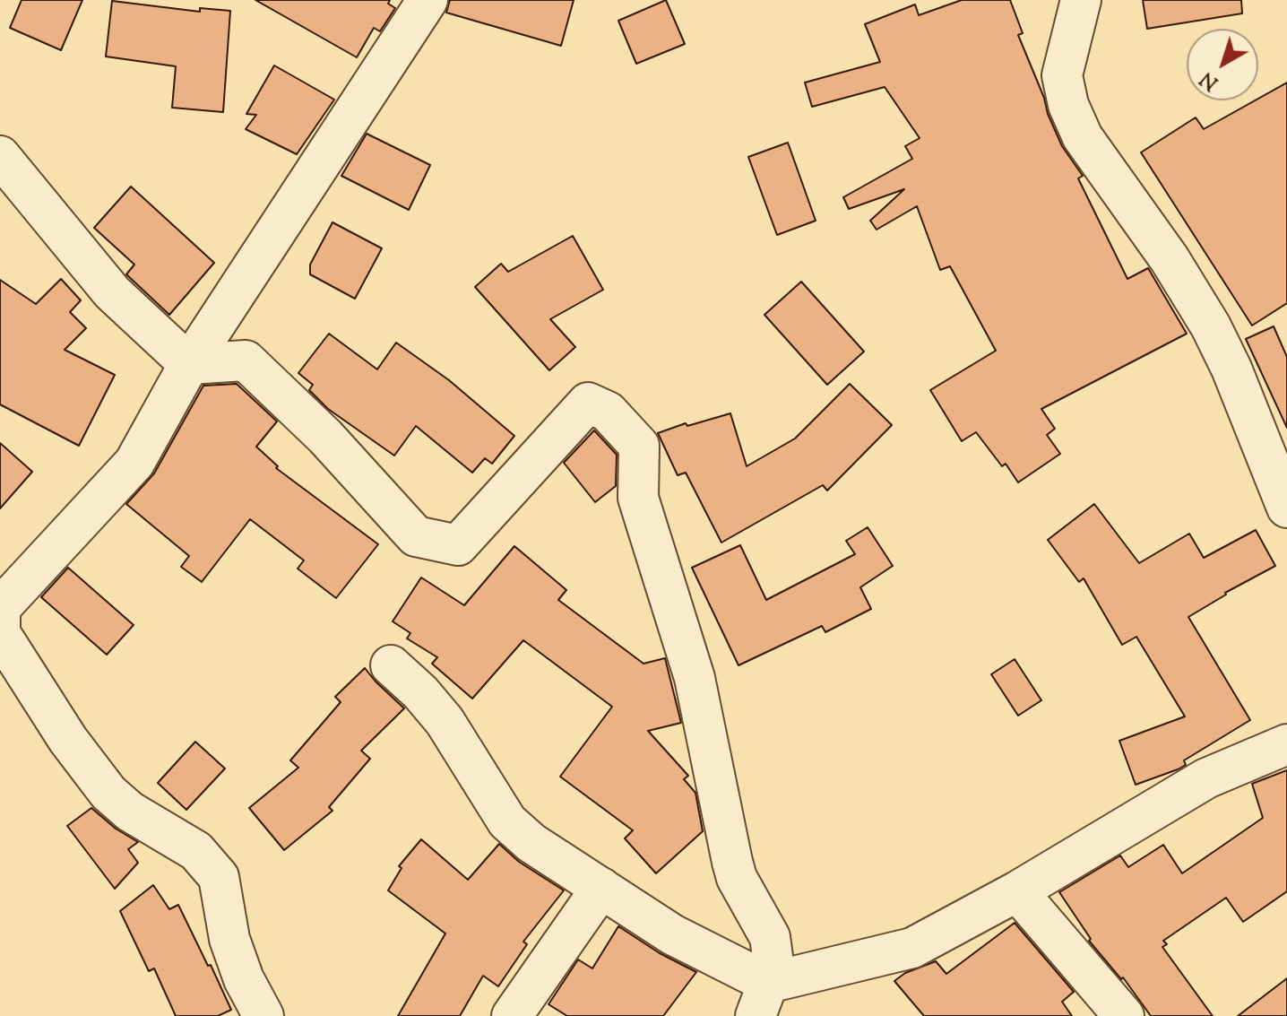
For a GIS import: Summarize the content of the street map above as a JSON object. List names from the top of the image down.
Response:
{
  "north": "bottom left"
}
